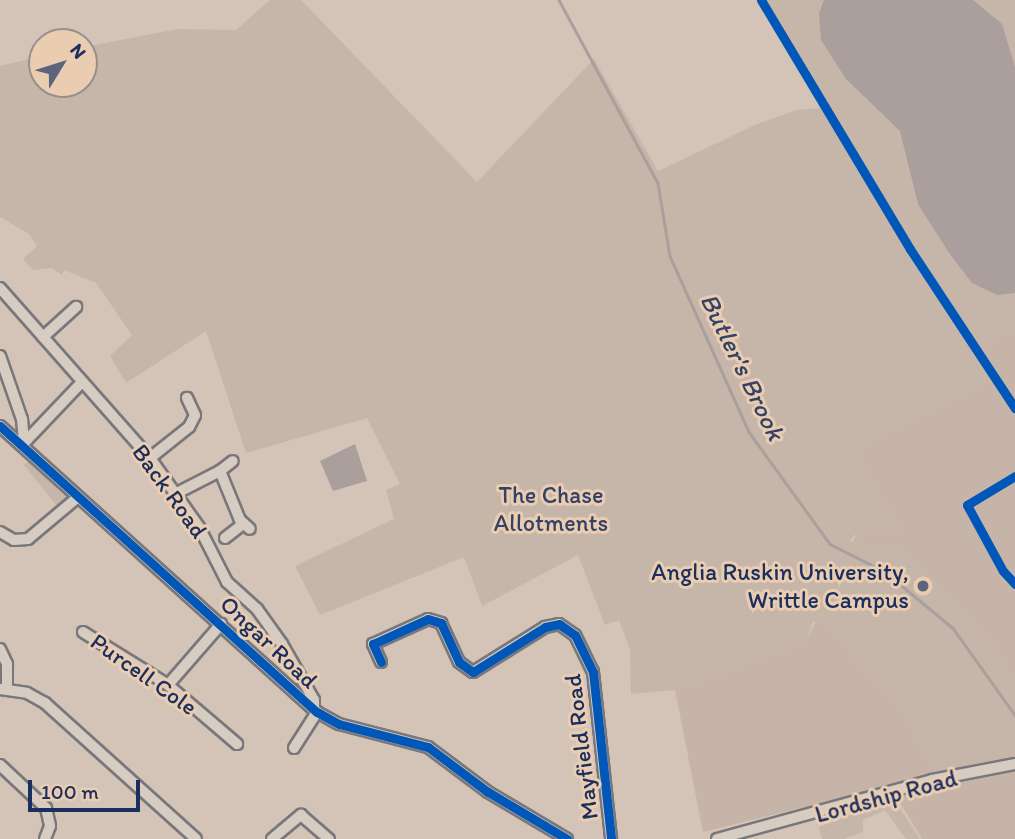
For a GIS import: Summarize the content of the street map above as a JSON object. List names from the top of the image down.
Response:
{
  "streets": {
    "street": [
      "Back Road",
      "Ongar Road",
      "Purcell Cole",
      "Mayfield Road",
      "Lordship Road"
    ]
  },
  "crossings": [
    ["Back Road", "Ongar Road"]
  ],
  "water": ["Butler's Brook"],
  "parks": ["The Chase Allotments"],
  "places": ["Anglia Ruskin University, Writtle Campus"],
  "scale_bar": "100 m",
  "north": "top right"
}
